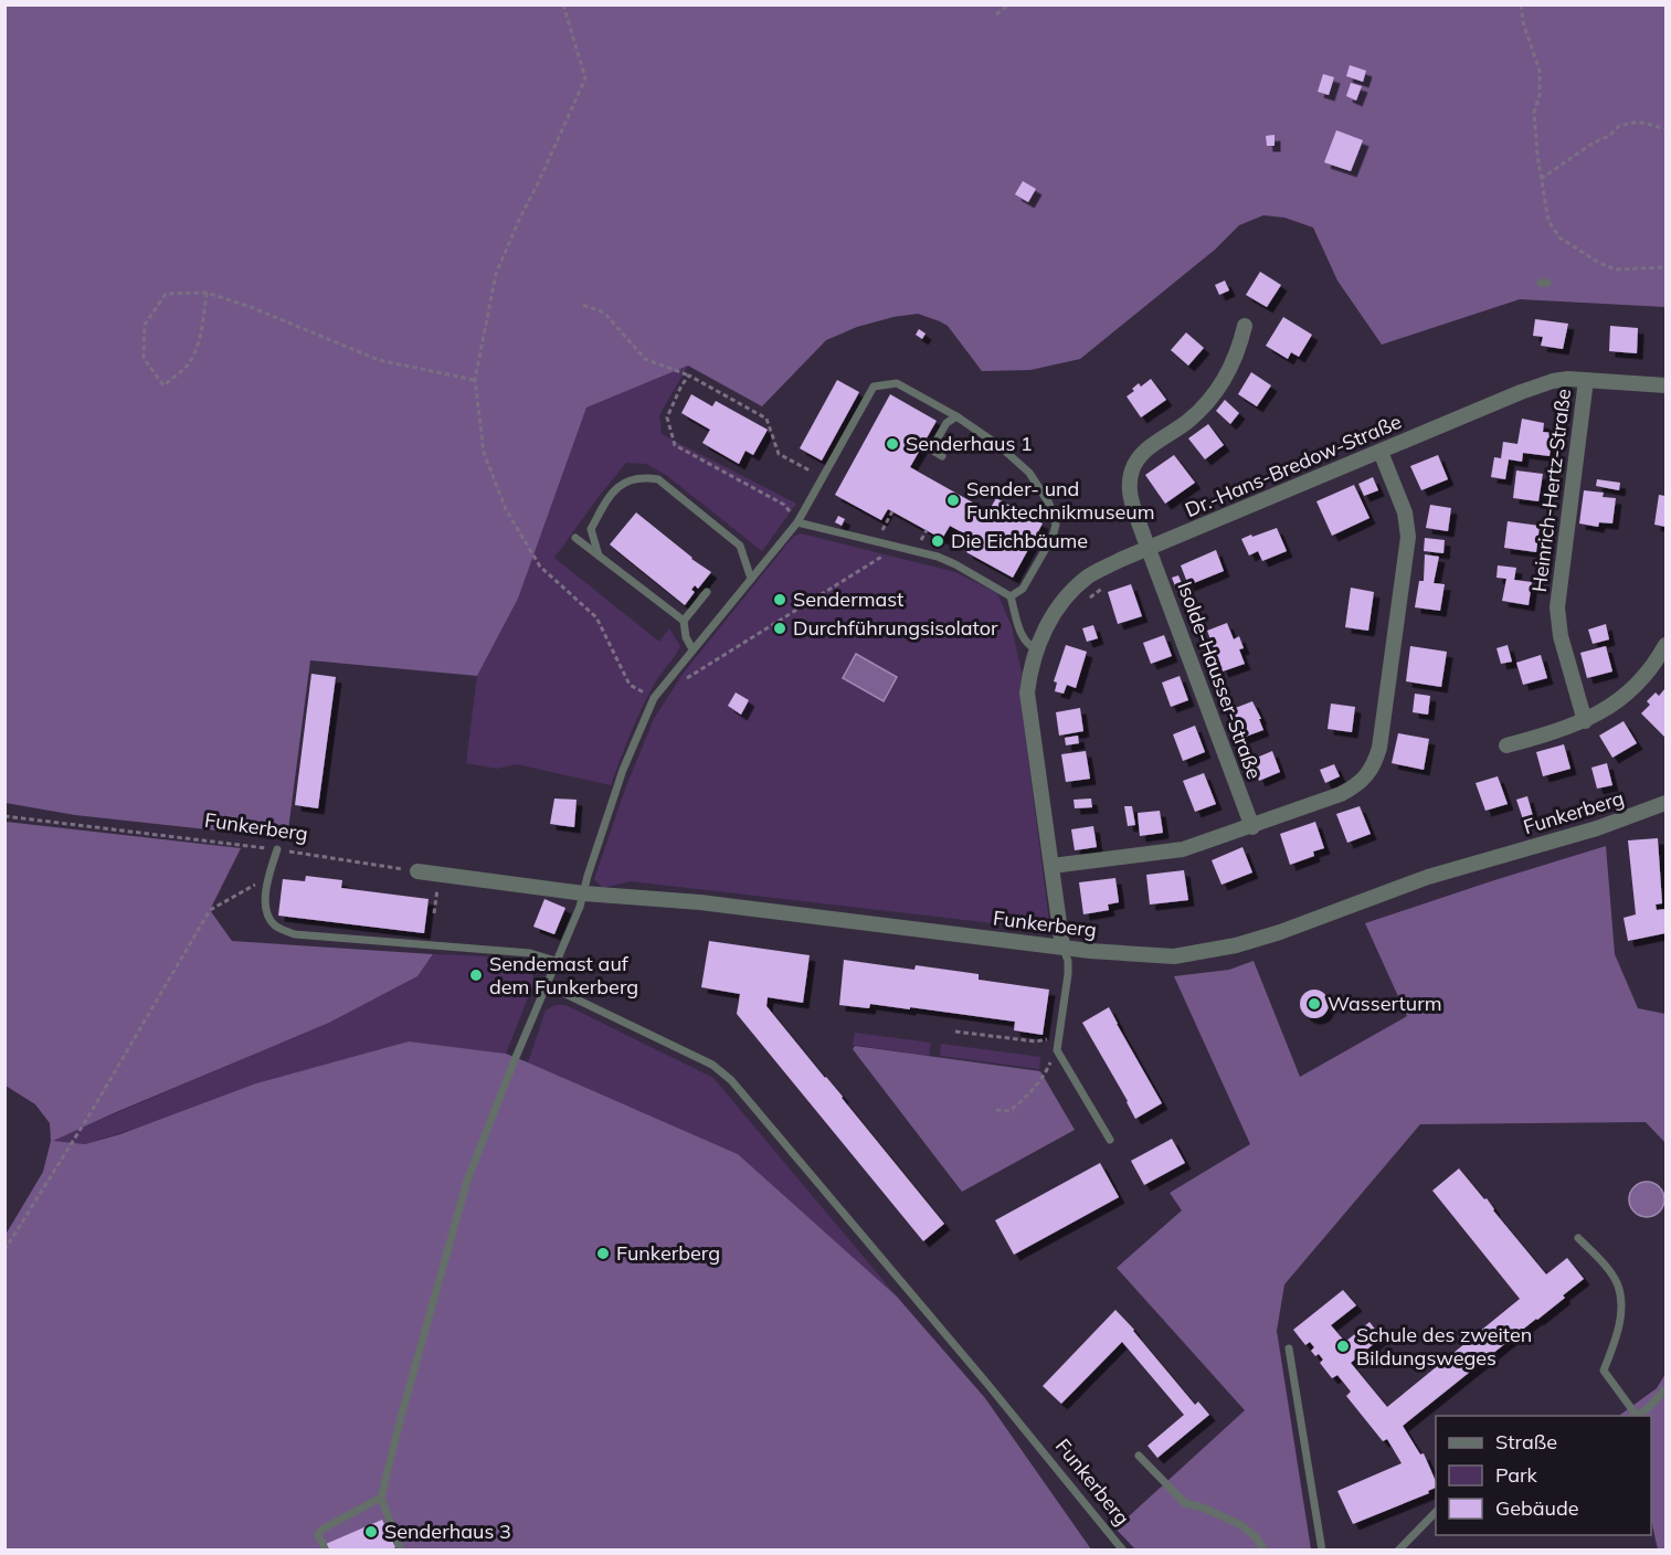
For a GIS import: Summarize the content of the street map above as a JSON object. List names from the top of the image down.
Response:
{
  "streets": {
    "street": [
      "Dr.-Hans-Bredow-Straße",
      "Heinrich-Hertz-Straße",
      "Isolde-Hausser-Straße",
      "Funkerberg"
    ]
  },
  "crossings": [
    ["Dr.-Hans-Bredow-Straße", "Heinrich-Hertz-Straße"],
    ["Dr.-Hans-Bredow-Straße", "Isolde-Hausser-Straße"],
    ["Dr.-Hans-Bredow-Straße", "Funkerberg"]
  ],
  "places": [
    "Senderhaus 1",
    "Sender- und Funktechnikmuseum",
    "Die Eichbäume",
    "Sendermast",
    "Durchführungsisolator",
    "Sendemast auf dem Funkerberg",
    "Wasserturm",
    "Funkerberg",
    "Schule des zweiten Bildungsweges",
    "Senderhaus 3"
  ],
  "legend": ["Straße", "Park", "Gebäude"]
}
